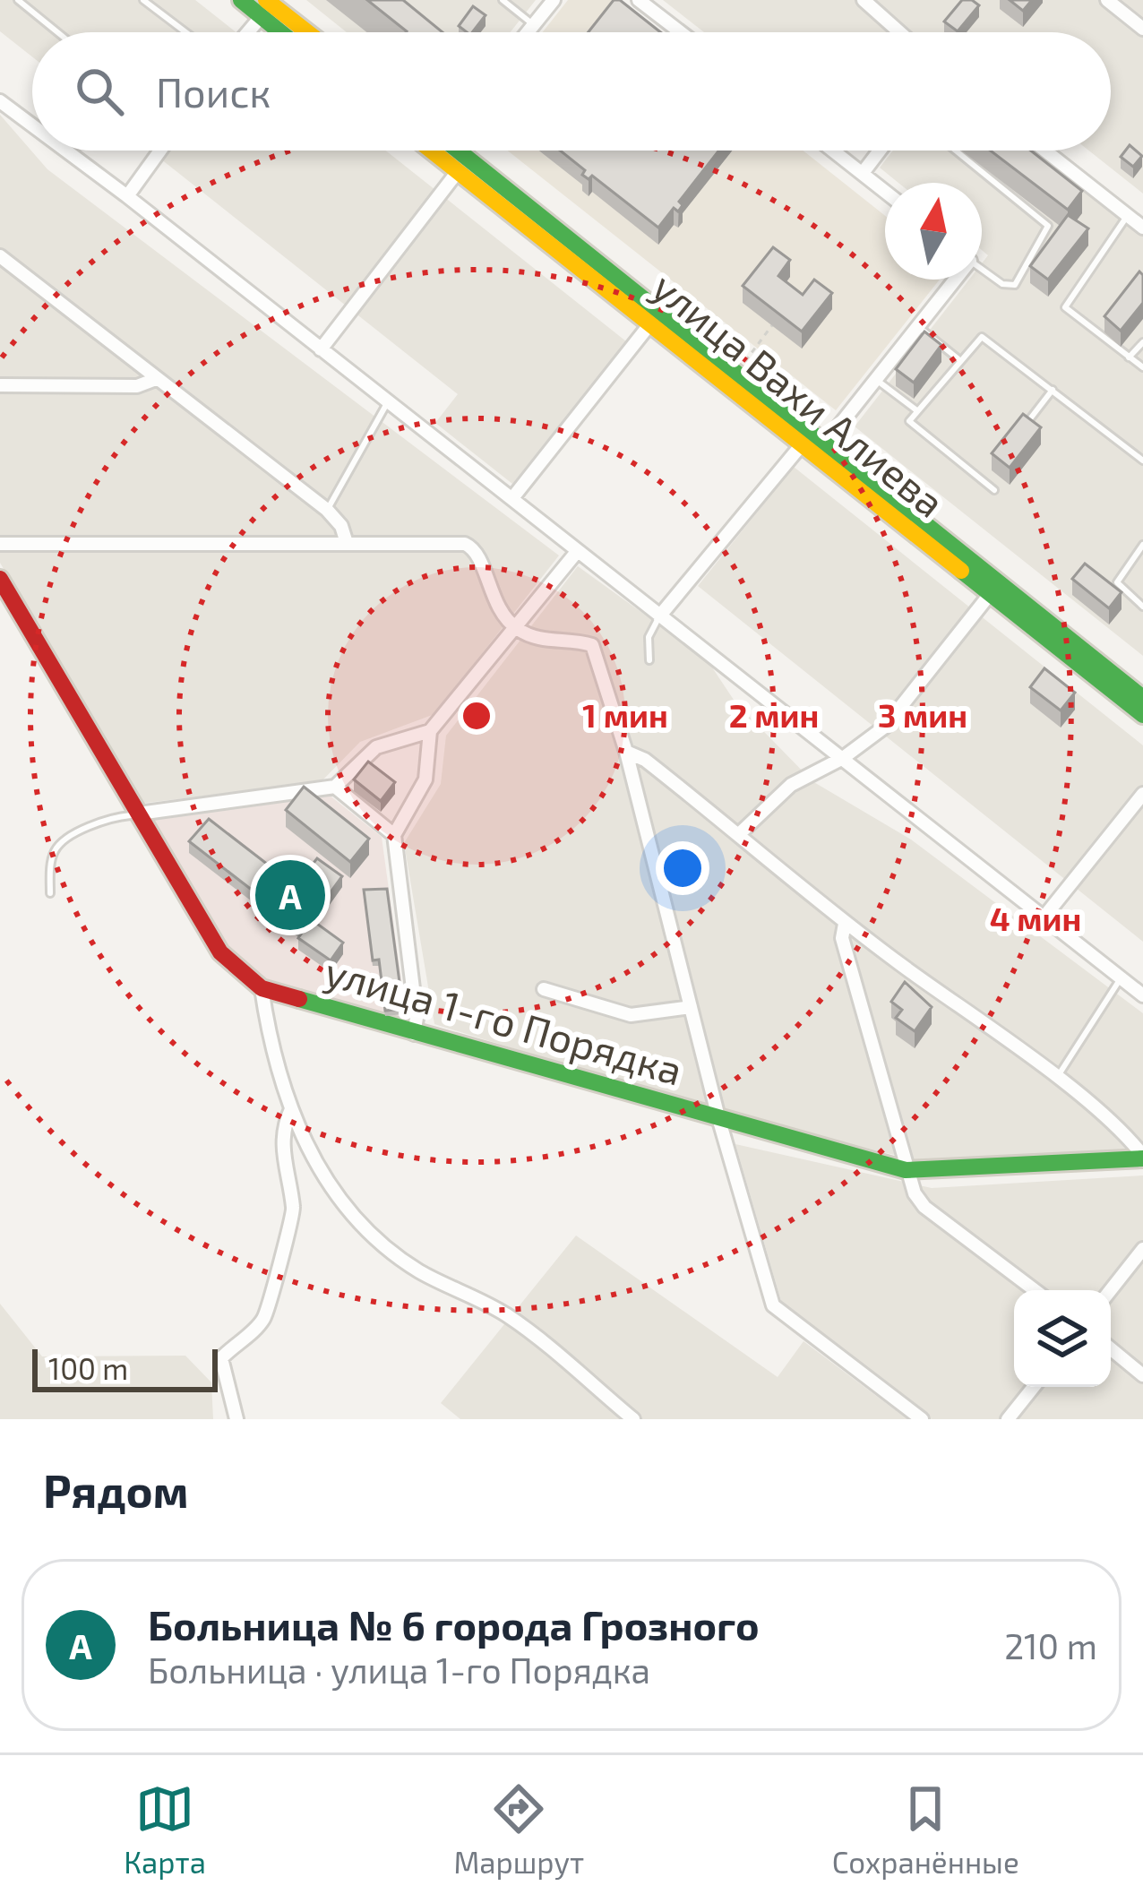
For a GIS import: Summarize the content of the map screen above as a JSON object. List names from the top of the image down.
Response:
{
  "streets": {
    "main road": ["улица Вахи Алиева", "улица 1-го Порядка"]
  },
  "scale_bar": "100 m",
  "north": "top",
  "page": {
    "search": "Поиск",
    "pins": "A",
    "scale": "100 m",
    "heading": "Рядом",
    "list": [
      {
        "mark": "A",
        "name": "Больница № 6 города Грозного",
        "note": "Больница · улица 1-го Порядка",
        "value": "210 m"
      }
    ],
    "nav": ["Карта", "Маршрут", "Сохранённые"]
  },
  "rings": [
    "1 мин",
    "2 мин",
    "3 мин",
    "4 мин"
  ]
}
